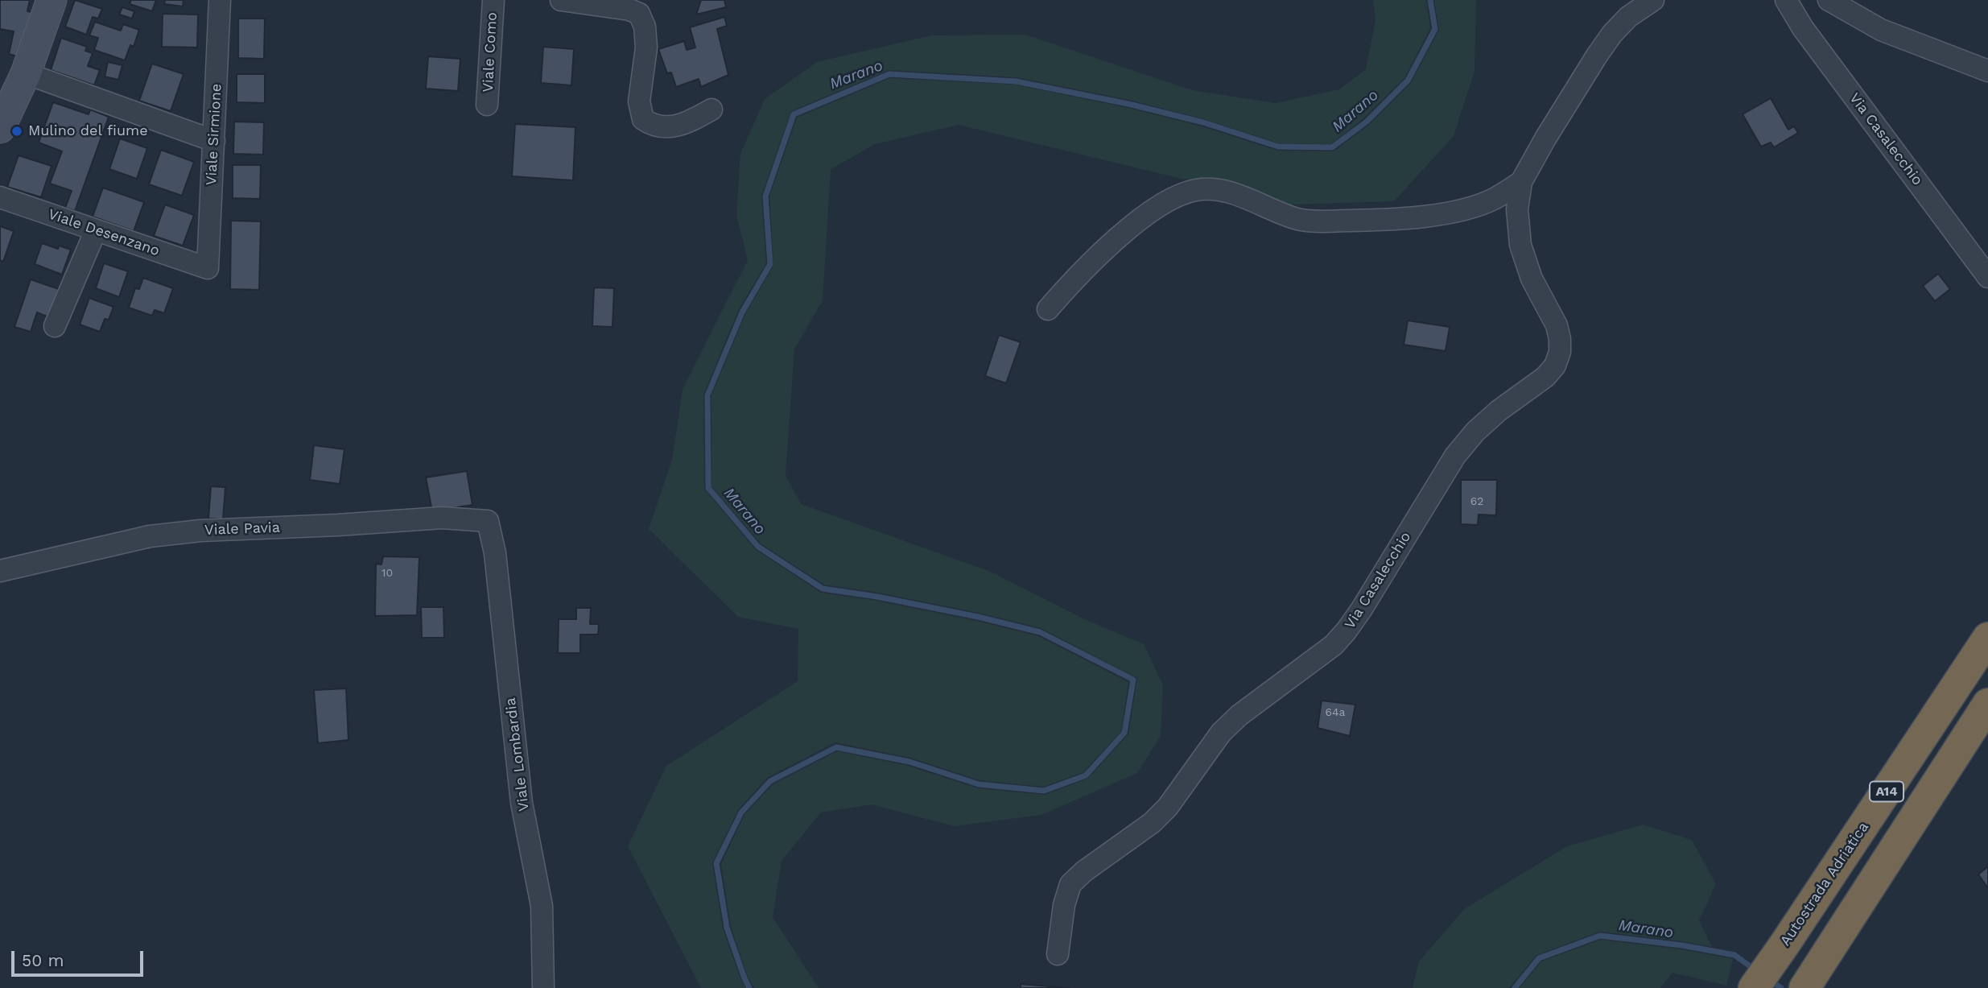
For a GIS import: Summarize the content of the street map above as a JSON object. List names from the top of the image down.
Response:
{
  "streets": {
    "highway": ["A14", "Autostrada Adriatica"],
    "street": [
      "Viale Como",
      "Viale Sirmione",
      "Via Casalecchio",
      "Viale Desenzano",
      "Viale Pavia",
      "Viale Lombardia"
    ]
  },
  "crossings": [
    ["Viale Sirmione", "Viale Desenzano"],
    ["Viale Pavia", "Viale Lombardia"]
  ],
  "water": ["Marano"],
  "places": ["Mulino del fiume"],
  "house_numbers": ["62", "10", "64a"],
  "scale_bar": "50 m"
}
